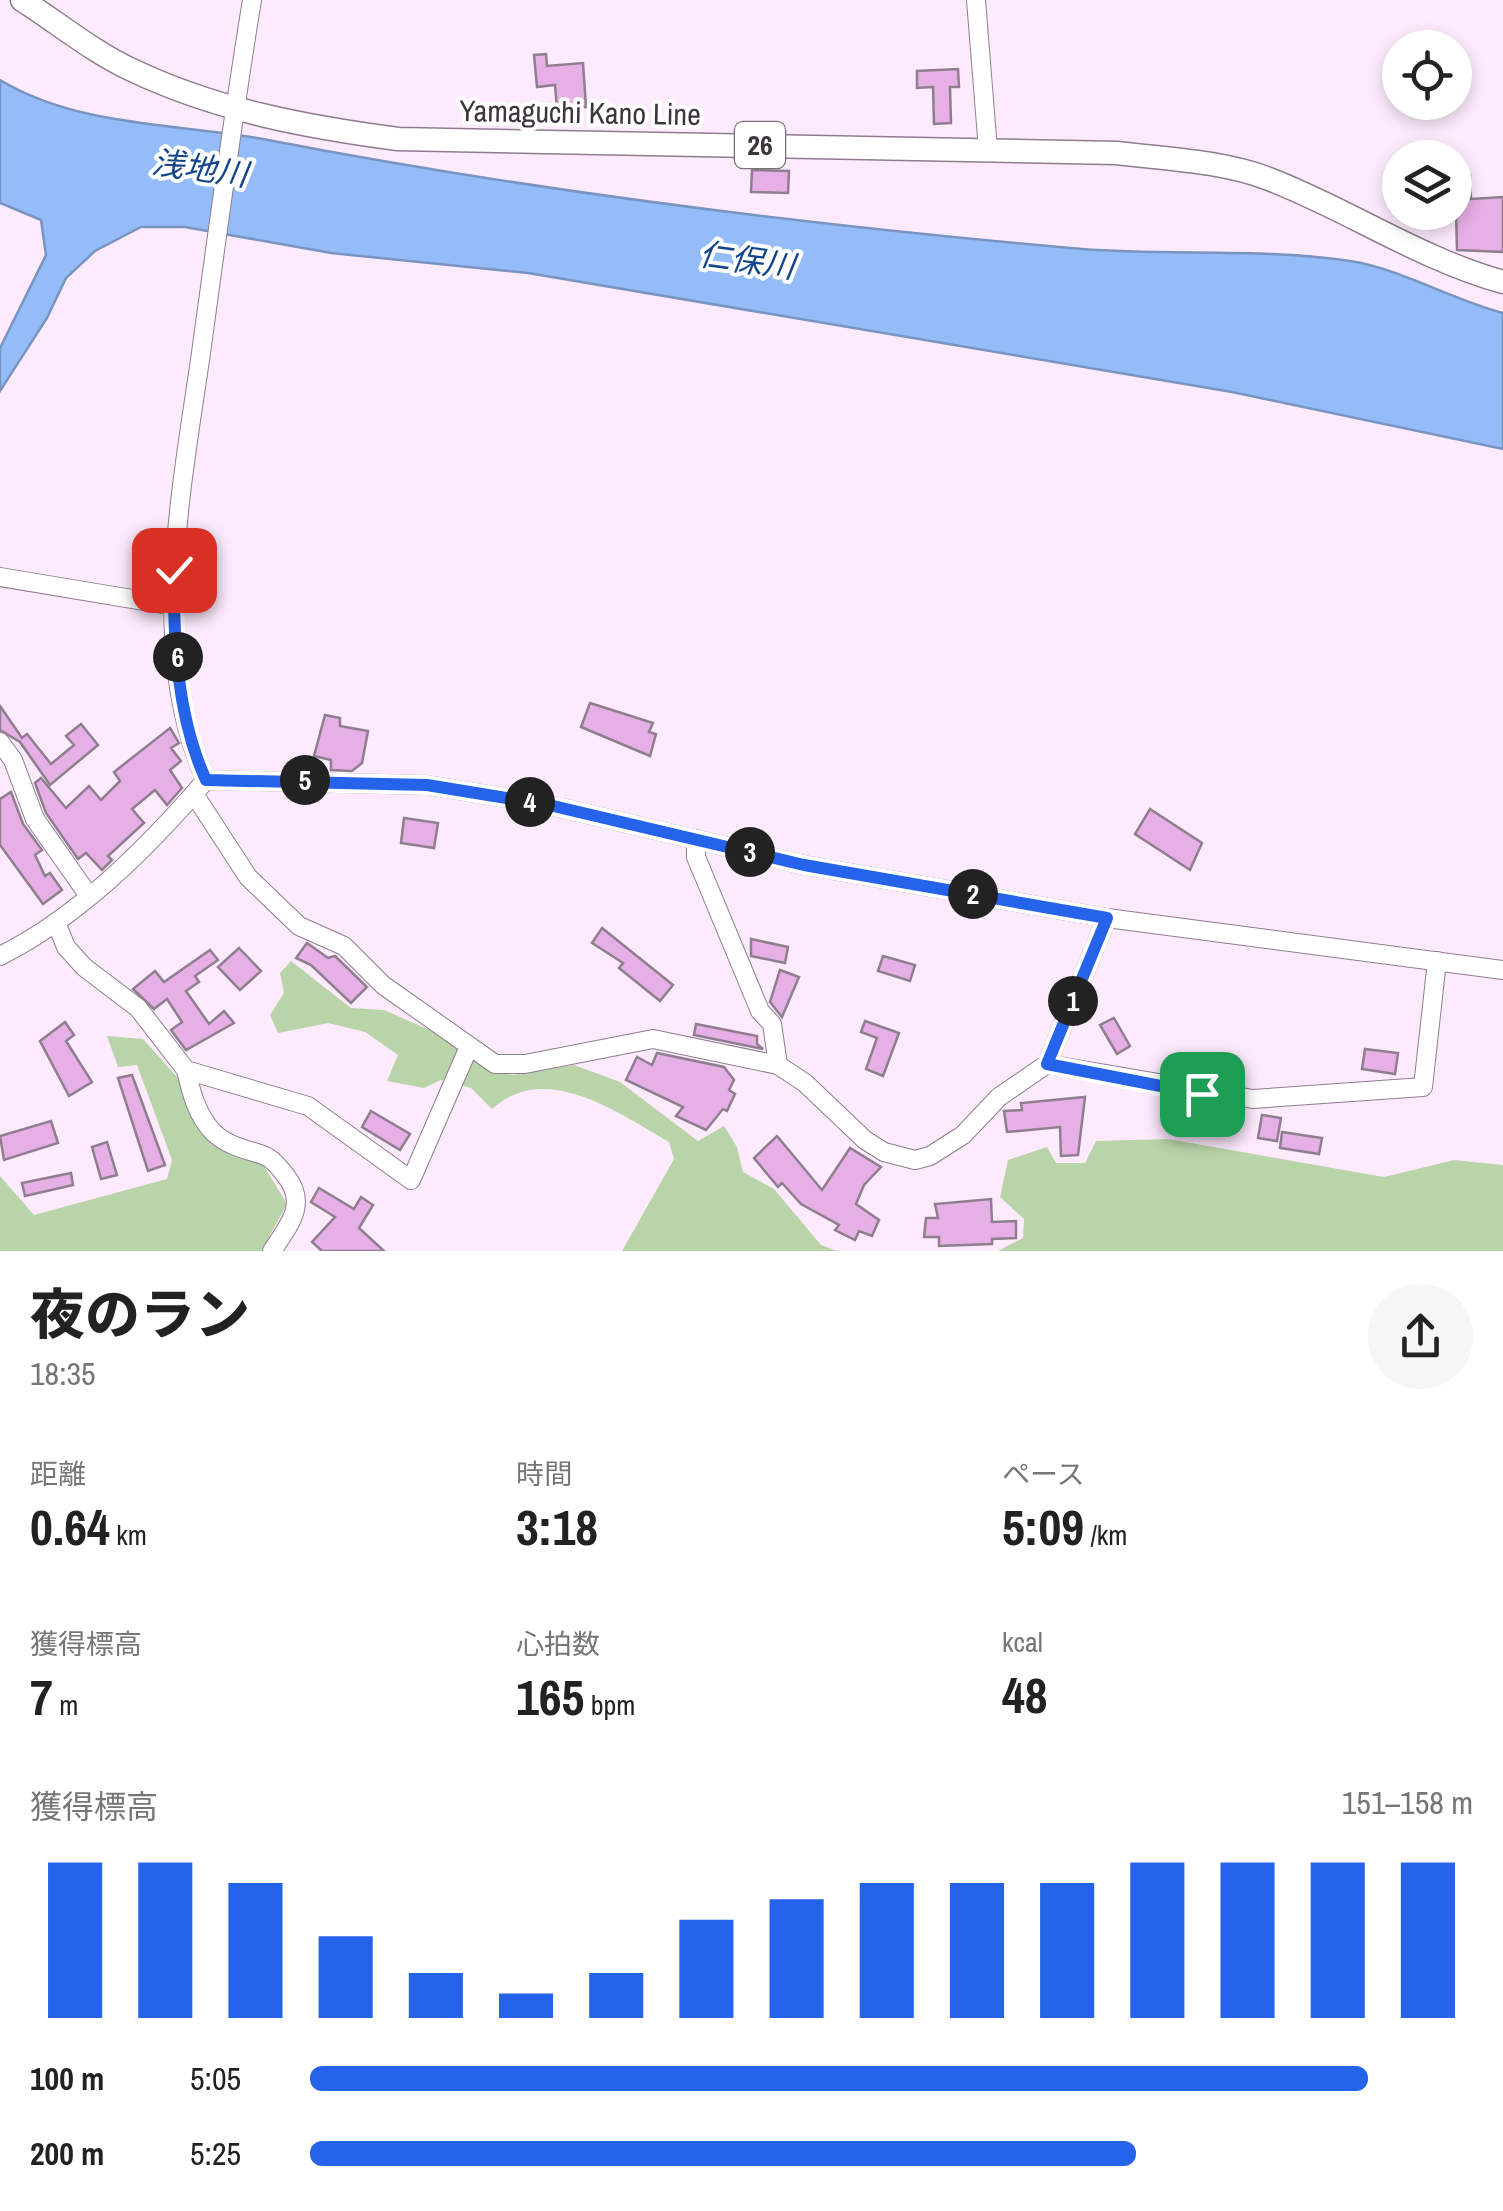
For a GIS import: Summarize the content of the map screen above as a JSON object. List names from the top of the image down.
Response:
{
  "streets": {
    "main road": ["Yamaguchi Kano Line", "26"]
  },
  "water": ["浅地川", "仁保川"],
  "page": {
    "pins": [
      "6",
      "5",
      "4",
      "3",
      "2",
      "1"
    ],
    "heading": ["夜のラン", "18:35"],
    "stats": [
      ["距離", "0.64 km"],
      ["時間", "3:18"],
      ["ペース", "5:09 /km"],
      ["獲得標高", "7 m"],
      ["心拍数", "165 bpm"],
      ["kcal", "48"]
    ],
    "chart": ["獲得標高", "151–158 m"],
    "list": [
      {
        "name": "100 m",
        "note": "5:05"
      },
      {
        "name": "200 m",
        "note": "5:25"
      }
    ]
  }
}
